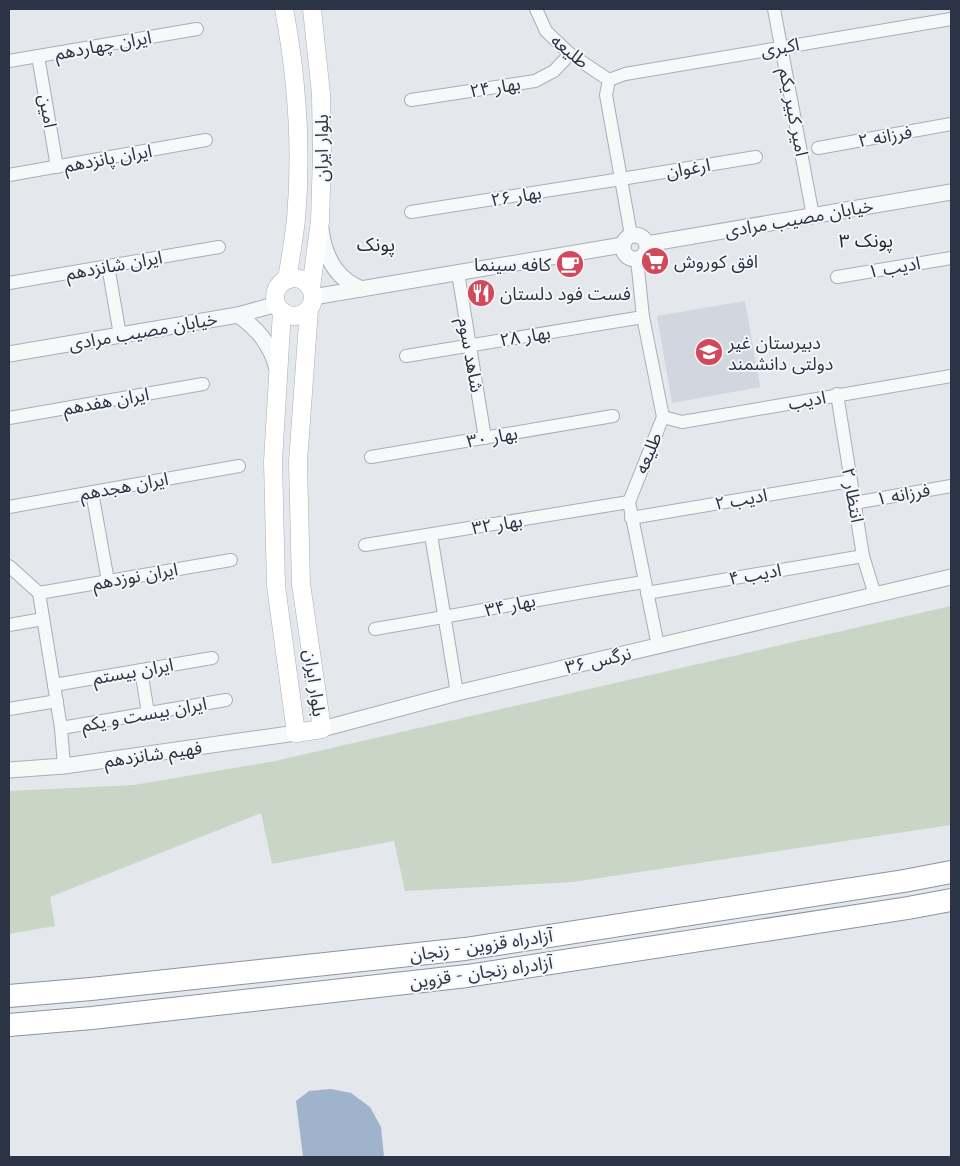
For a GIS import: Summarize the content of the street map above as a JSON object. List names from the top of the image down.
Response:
{
  "streets": {
    "highway": ["آزادراه قزوین - زنجان", "آزادراه زنجان - قزوین"],
    "main road": ["بلوار ایران"],
    "street": [
      "ایران چهاردهم",
      "اکبری",
      "طلیعه",
      "بهار ۲۴",
      "امین",
      "امیر کبیر یکم",
      "فرزانه ۲",
      "ایران پانزدهم",
      "ارغوان",
      "بهار ۲۶",
      "خیابان مصیب مرادی",
      "ایران شانزدهم",
      "ادیب ۱",
      "بهار ۲۸",
      "شاهد سوم",
      "ادیب",
      "ایران هفدهم",
      "بهار ۳۰",
      "ایران هجدهم",
      "فرزانه ۱",
      "انتظار ۲",
      "ادیب ۲",
      "بهار ۳۲",
      "ادیب ۴",
      "ایران نوزدهم",
      "بهار ۳۴",
      "نرگس ۳۶",
      "ایران بیستم",
      "ایران بیست و یکم",
      "فهیم شانزدهم"
    ]
  },
  "crossings": [
    ["ایران چهاردهم", "امین"],
    ["اکبری", "طلیعه"],
    ["اکبری", "امیر کبیر یکم"],
    ["طلیعه", "بهار ۲۴"],
    ["طلیعه", "خیابان مصیب مرادی"],
    ["طلیعه", "بهار ۲۸"],
    ["طلیعه", "ادیب"],
    ["طلیعه", "ادیب ۲"],
    ["طلیعه", "بهار ۳۲"],
    ["طلیعه", "ادیب ۴"],
    ["طلیعه", "بهار ۳۴"],
    ["طلیعه", "نرگس ۳۶"],
    ["امین", "ایران پانزدهم"],
    ["امیر کبیر یکم", "خیابان مصیب مرادی"],
    ["بلوار ایران", "خیابان مصیب مرادی"],
    ["بلوار ایران", "نرگس ۳۶"],
    ["بلوار ایران", "فهیم شانزدهم"],
    ["ارغوان", "بهار ۲۶"],
    ["بهار ۲۸", "شاهد سوم"],
    ["شاهد سوم", "بهار ۳۰"],
    ["ادیب", "انتظار ۲"],
    ["فرزانه ۱", "انتظار ۲"],
    ["انتظار ۲", "ادیب ۲"],
    ["انتظار ۲", "ادیب ۴"],
    ["انتظار ۲", "نرگس ۳۶"],
    ["ادیب ۴", "بهار ۳۴"]
  ],
  "districts": ["پونک ۳", "پونک"],
  "places": {
    "supermarket": ["افق کوروش"],
    "cafe": ["کافه سینما"],
    "restaurant": ["فست فود دلستان"],
    "school or university": ["دبیرستان غیر دولتی دانشمند"]
  }
}
